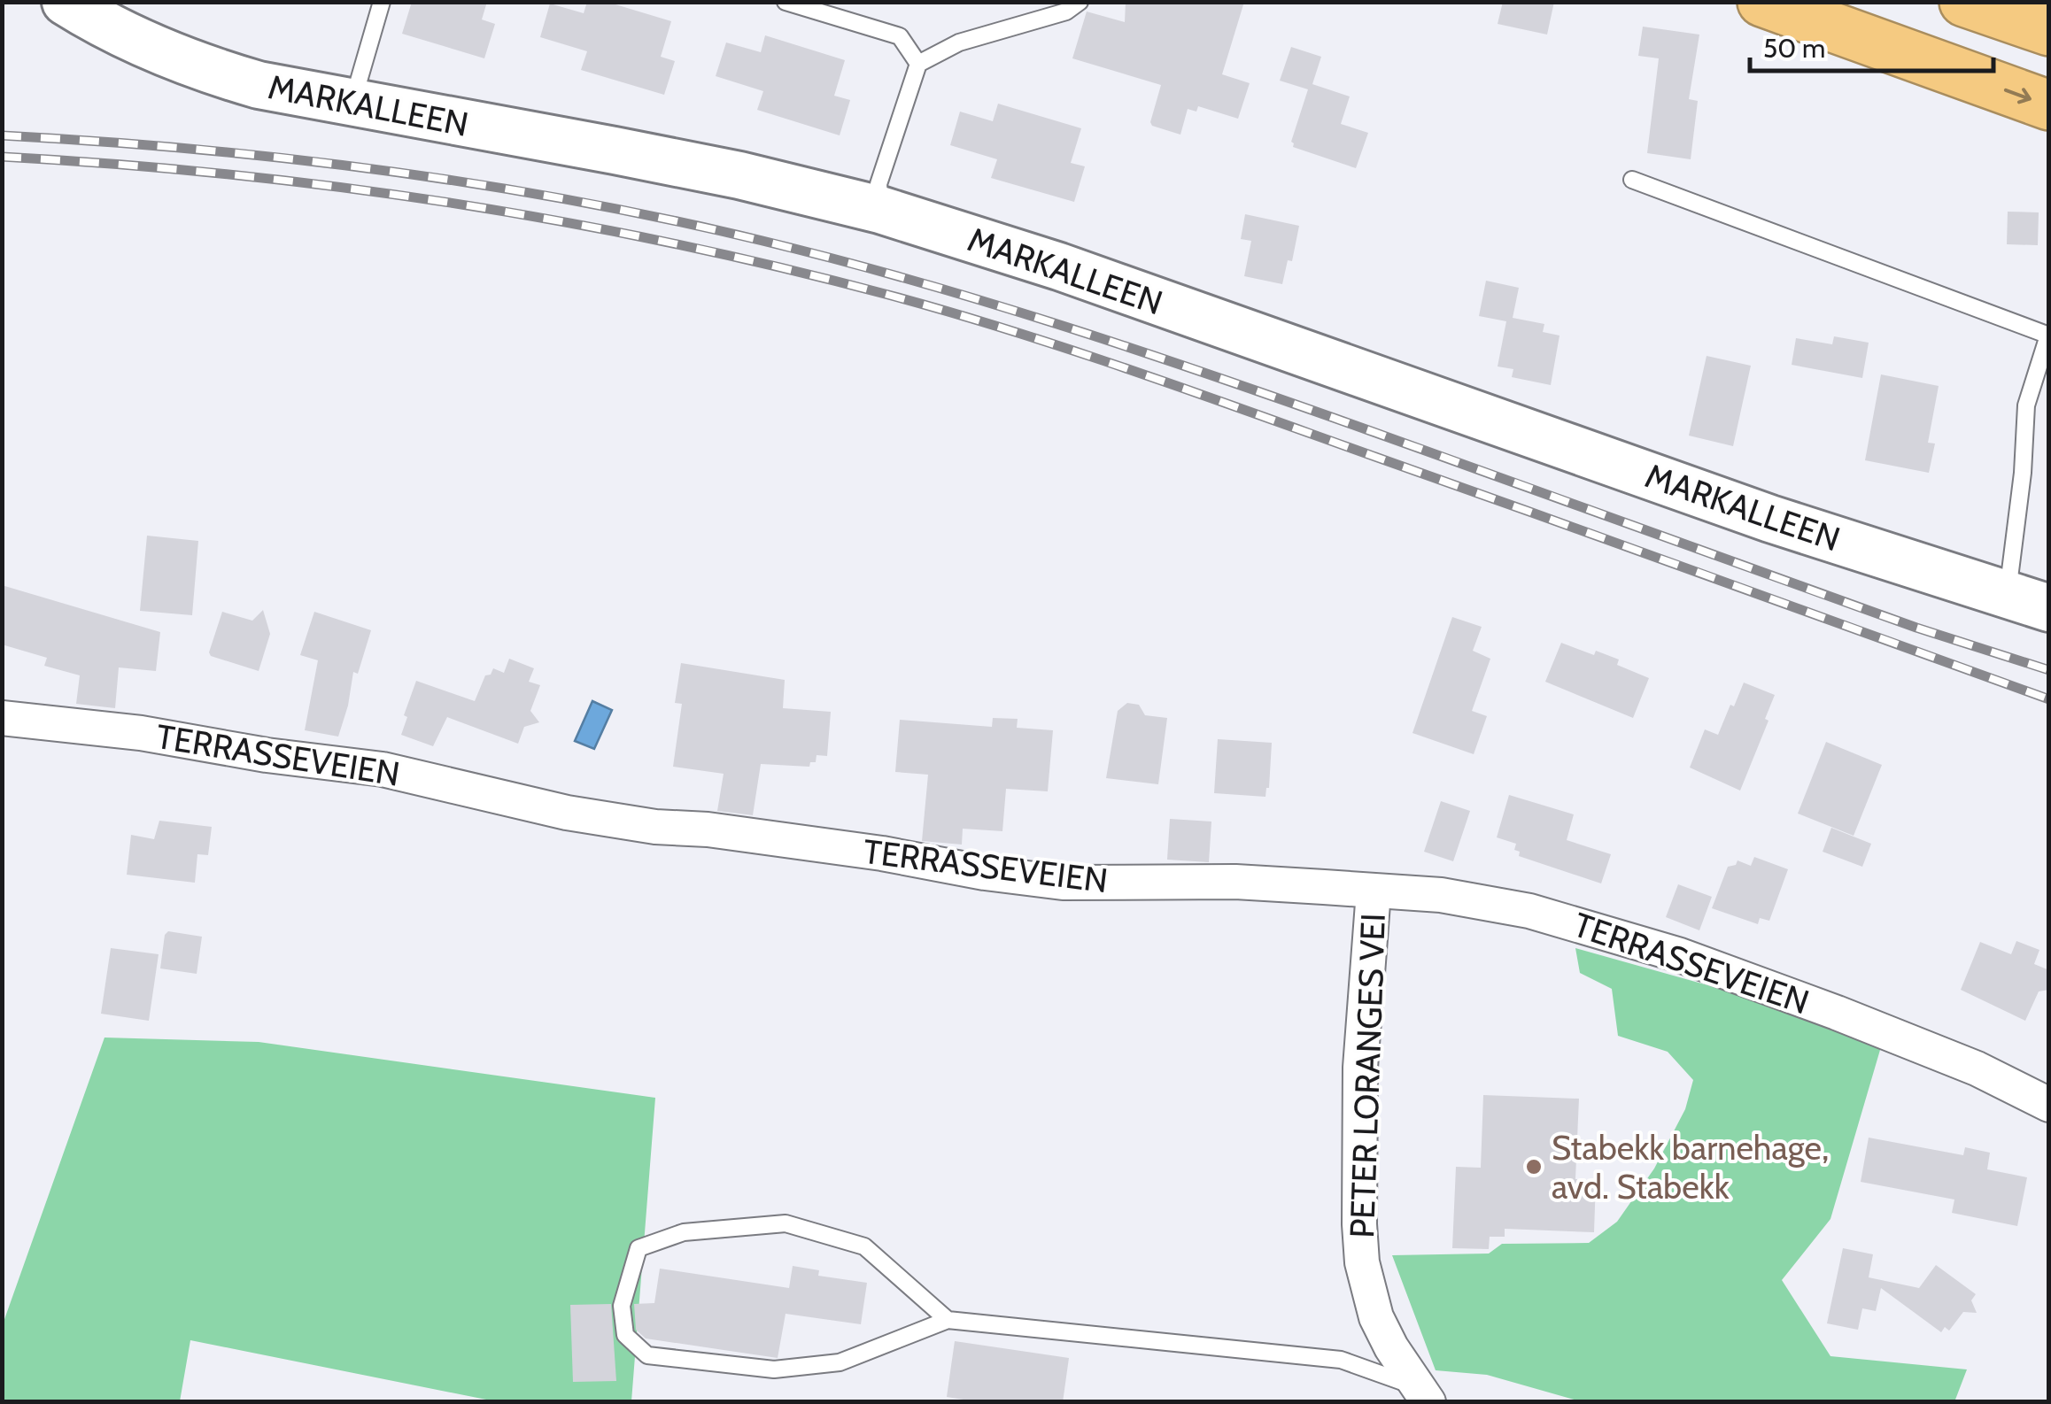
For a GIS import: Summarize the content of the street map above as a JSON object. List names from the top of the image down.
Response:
{
  "streets": {
    "main road": ["MARKALLEEN"],
    "street": ["TERRASSEVEIEN", "PETER LORANGES VEI"]
  },
  "crossings": [
    ["TERRASSEVEIEN", "PETER LORANGES VEI"]
  ],
  "places": ["Stabekk barnehage, avd. Stabekk"],
  "scale_bar": "50 m"
}
